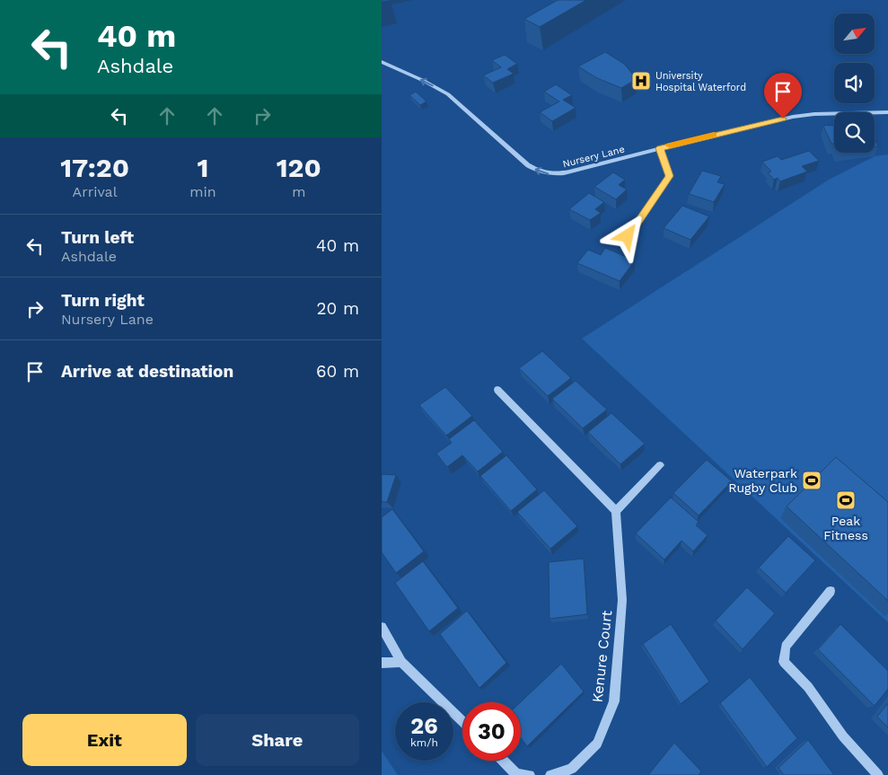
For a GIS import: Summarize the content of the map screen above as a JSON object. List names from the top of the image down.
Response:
{
  "streets": {
    "street": ["Nursery Lane", "Kenure Court"]
  },
  "one_way": ["Nursery Lane"],
  "places": {
    "hospital": ["University Hospital Waterford"],
    "sports": ["Waterpark Rugby Club", "Peak Fitness"]
  },
  "north": "top right",
  "page": {
    "turn": ["40 m", "Ashdale"],
    "eta": [
      "17:20",
      "Arrival",
      "1",
      "min",
      "120",
      "m"
    ],
    "list": [
      {
        "name": "Turn left",
        "note": "Ashdale",
        "value": "40 m"
      },
      {
        "name": "Turn right",
        "note": "Nursery Lane",
        "value": "20 m"
      },
      {
        "name": "Arrive at destination",
        "value": "60 m"
      }
    ],
    "speed": "26 km/h",
    "limit": "30",
    "buttons": ["Exit", "Share"]
  }
}
